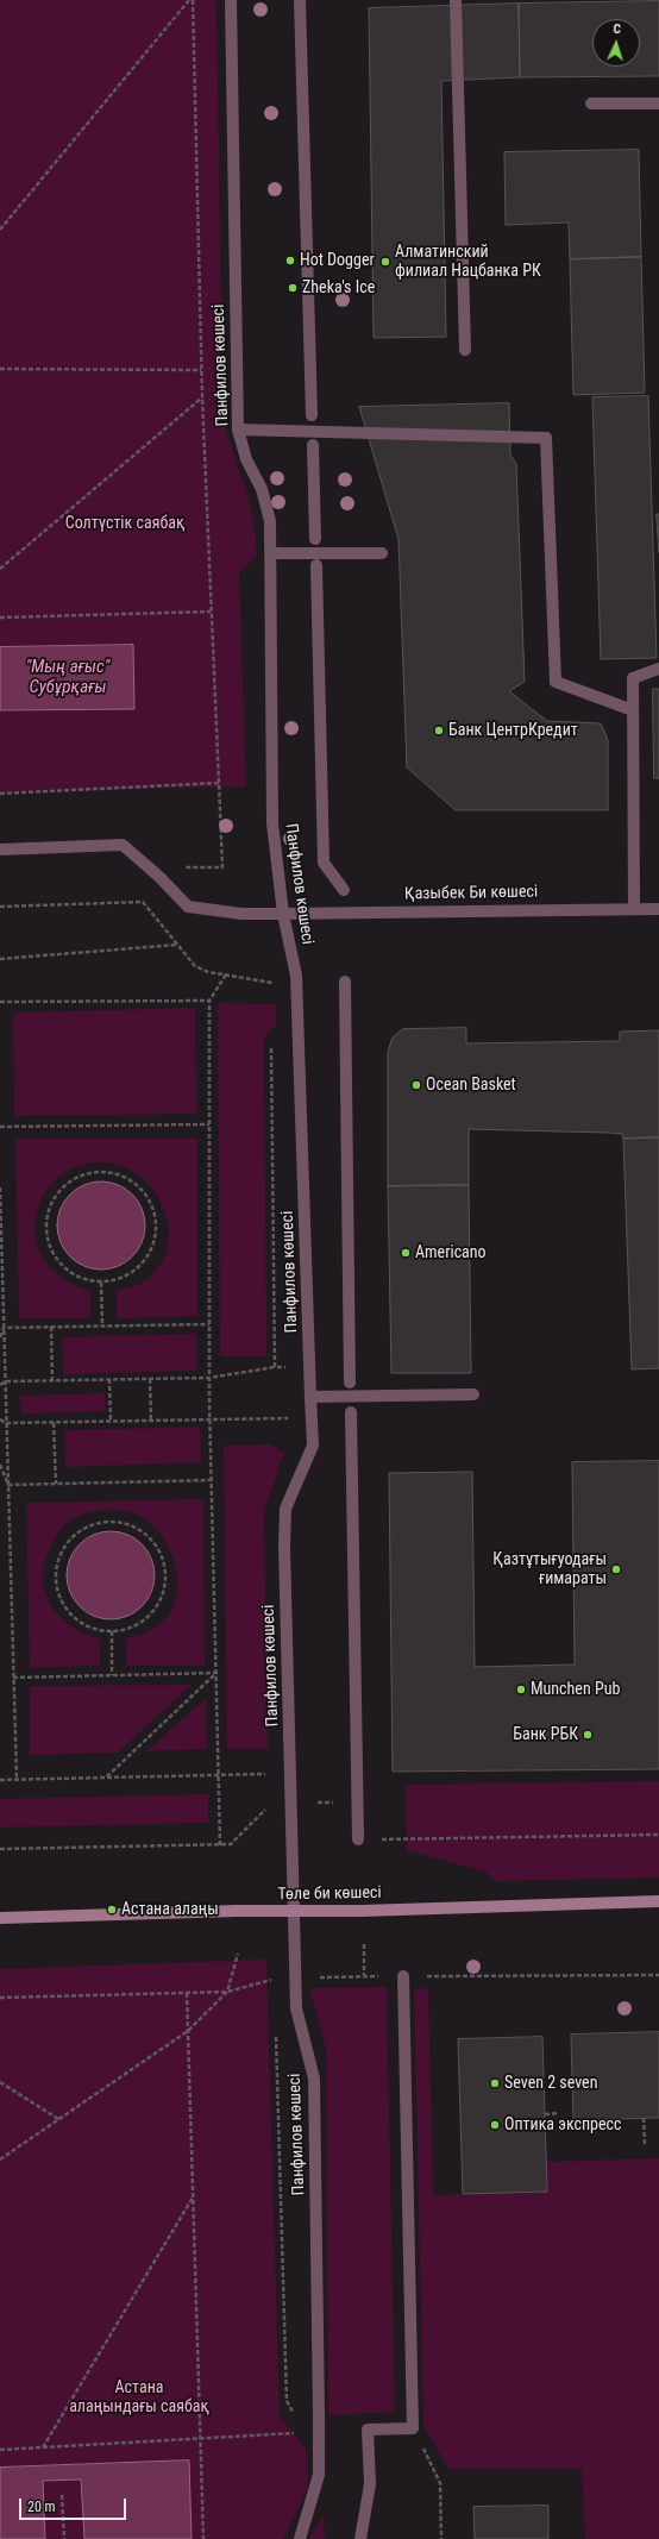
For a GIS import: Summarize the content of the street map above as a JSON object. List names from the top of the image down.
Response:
{
  "streets": {
    "main road": ["Төле би көшесі"],
    "street": ["Панфилов көшесі", "Қазыбек Би көшесі"]
  },
  "crossings": [
    ["Панфилов көшесі", "Қазыбек Би көшесі"],
    ["Панфилов көшесі", "Төле би көшесі"]
  ],
  "water": ["\"Мың ағыс\" Субұрқағы"],
  "parks": ["Солтүстік саябақ", "Астана алаңындағы саябақ"],
  "places": [
    "Hot Dogger",
    "Алматинский филиал Нацбанка РК",
    "Zheka's Ice",
    "Банк ЦентрКредит",
    "Ocean Basket",
    "Americano",
    "Қазтұтығуодағы ғимараты",
    "Munchen Pub",
    "Банк РБК",
    "Астана алаңы",
    "Seven 2 seven",
    "Оптика экспресс"
  ],
  "scale_bar": "20 m",
  "north": "top"
}
